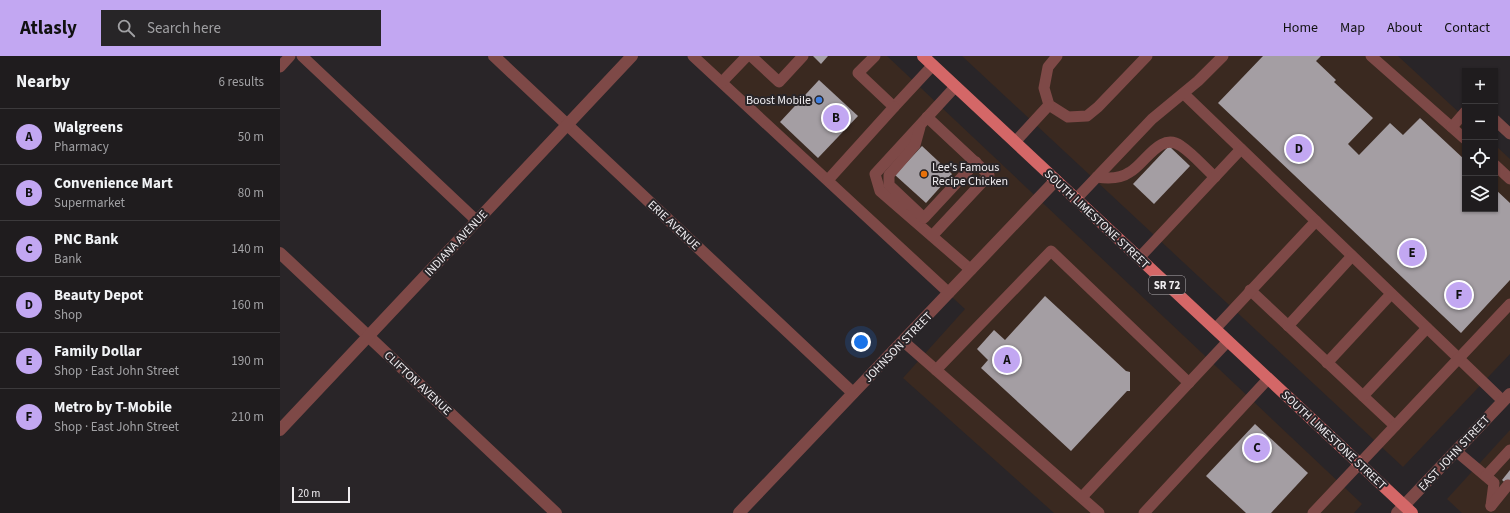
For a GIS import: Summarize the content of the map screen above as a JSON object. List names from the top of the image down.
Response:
{
  "streets": {
    "main road": ["SOUTH LIMESTONE STREET", "SR 72"],
    "street": [
      "ERIE AVENUE",
      "INDIANA AVENUE",
      "JOHNSON STREET",
      "CLIFTON AVENUE",
      "EAST JOHN STREET"
    ]
  },
  "crossings": [
    ["SOUTH LIMESTONE STREET", "JOHNSON STREET"],
    ["SOUTH LIMESTONE STREET", "EAST JOHN STREET"],
    ["ERIE AVENUE", "INDIANA AVENUE"],
    ["ERIE AVENUE", "JOHNSON STREET"],
    ["INDIANA AVENUE", "CLIFTON AVENUE"]
  ],
  "places": ["Boost Mobile", "Lee's Famous Recipe Chicken"],
  "scale_bar": "20 m",
  "page": {
    "header": "Atlasly",
    "search": "Search here",
    "nav": [
      "Home",
      "Map",
      "About",
      "Contact"
    ],
    "heading": ["Nearby", "6 results"],
    "map_buttons": ["+", "−"],
    "pins": [
      "B",
      "D",
      "E",
      "F",
      "A",
      "C"
    ],
    "list": [
      {
        "mark": "A",
        "name": "Walgreens",
        "note": "Pharmacy",
        "value": "50 m"
      },
      {
        "mark": "B",
        "name": "Convenience Mart",
        "note": "Supermarket",
        "value": "80 m"
      },
      {
        "mark": "C",
        "name": "PNC Bank",
        "note": "Bank",
        "value": "140 m"
      },
      {
        "mark": "D",
        "name": "Beauty Depot",
        "note": "Shop",
        "value": "160 m"
      },
      {
        "mark": "E",
        "name": "Family Dollar",
        "note": "Shop · East John Street",
        "value": "190 m"
      },
      {
        "mark": "F",
        "name": "Metro by T-Mobile",
        "note": "Shop · East John Street",
        "value": "210 m"
      }
    ],
    "scale": "20 m"
  }
}
